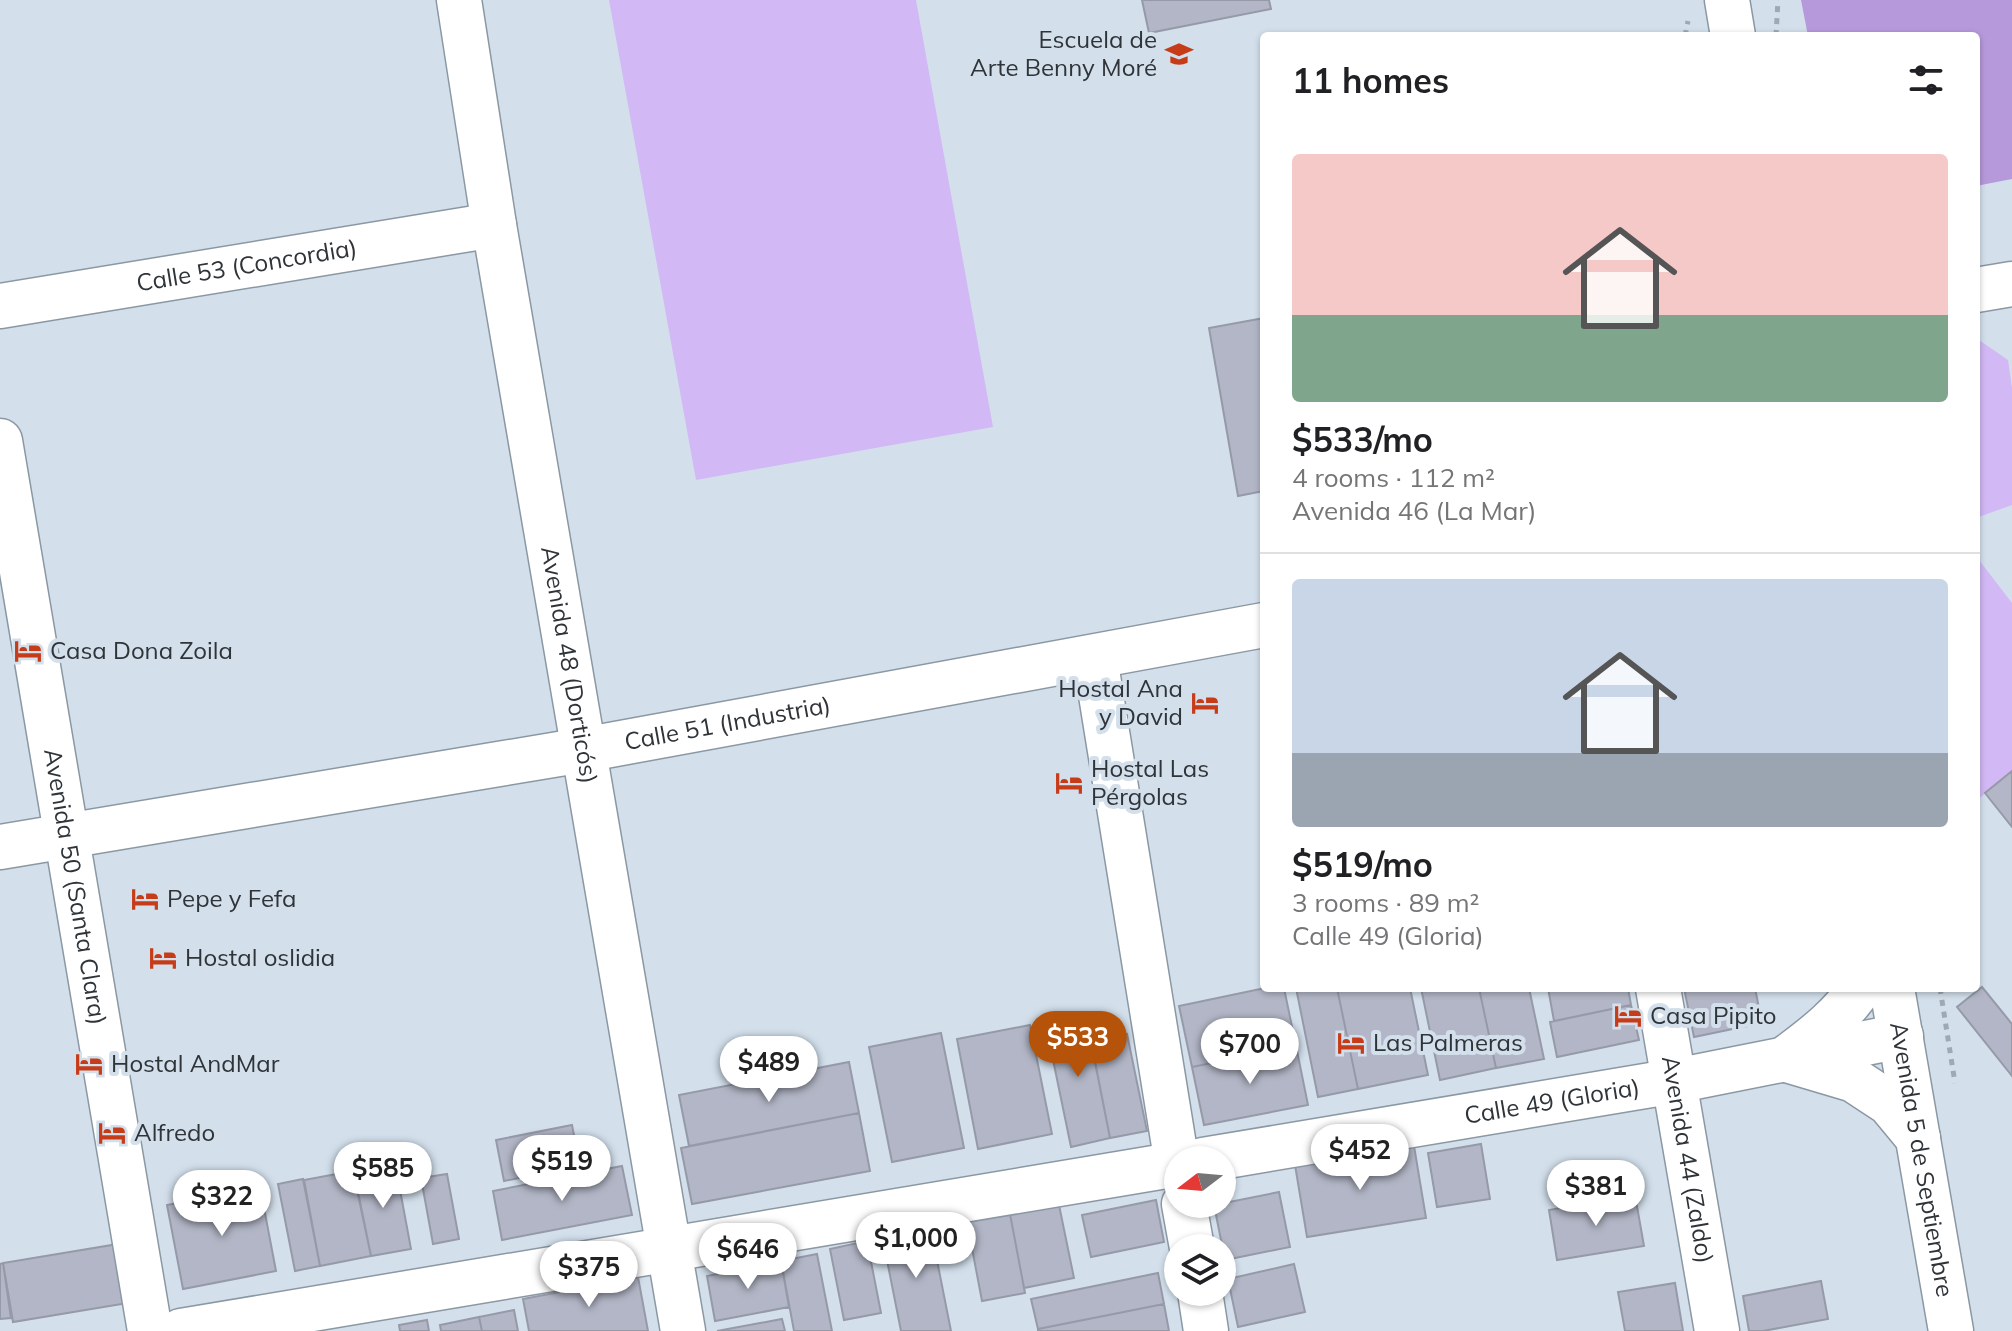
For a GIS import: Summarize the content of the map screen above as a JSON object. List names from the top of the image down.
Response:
{
  "streets": {
    "street": [
      "Calle 53 (Concordia)",
      "Avenida 48 (Dorticós)",
      "Calle 51 (Industria)",
      "Avenida 50 (Santa Clara)",
      "Calle 49 (Gloria)",
      "Avenida 44 (Zaldo)",
      "Avenida 5 de Septiembre"
    ]
  },
  "crossings": [
    ["Calle 53 (Concordia)", "Avenida 48 (Dorticós)"],
    ["Avenida 48 (Dorticós)", "Calle 51 (Industria)"],
    ["Calle 51 (Industria)", "Avenida 50 (Santa Clara)"],
    ["Calle 49 (Gloria)", "Avenida 44 (Zaldo)"],
    ["Calle 49 (Gloria)", "Avenida 5 de Septiembre"]
  ],
  "places": {
    "school or university": ["Escuela de Arte Benny Moré"],
    "hotel": [
      "Casa Dona Zoila",
      "Hostal Ana y David",
      "Hostal Las Pérgolas",
      "Pepe y Fefa",
      "Hostal oslidia",
      "Casa Pipito",
      "Las Palmeras",
      "Hostal AndMar",
      "Alfredo"
    ]
  },
  "north": "left",
  "page": {
    "heading": "11 homes",
    "list": [
      {
        "name": "$533/mo",
        "note": "4 rooms · 112 m² · Avenida 46 (La Mar)"
      },
      {
        "name": "$519/mo",
        "note": "3 rooms · 89 m² · Calle 49 (Gloria)"
      }
    ],
    "price": [
      "$533",
      "$700",
      "$489",
      "$452",
      "$519",
      "$585",
      "$381",
      "$322",
      "$1,000",
      "$646",
      "$375"
    ]
  }
}
